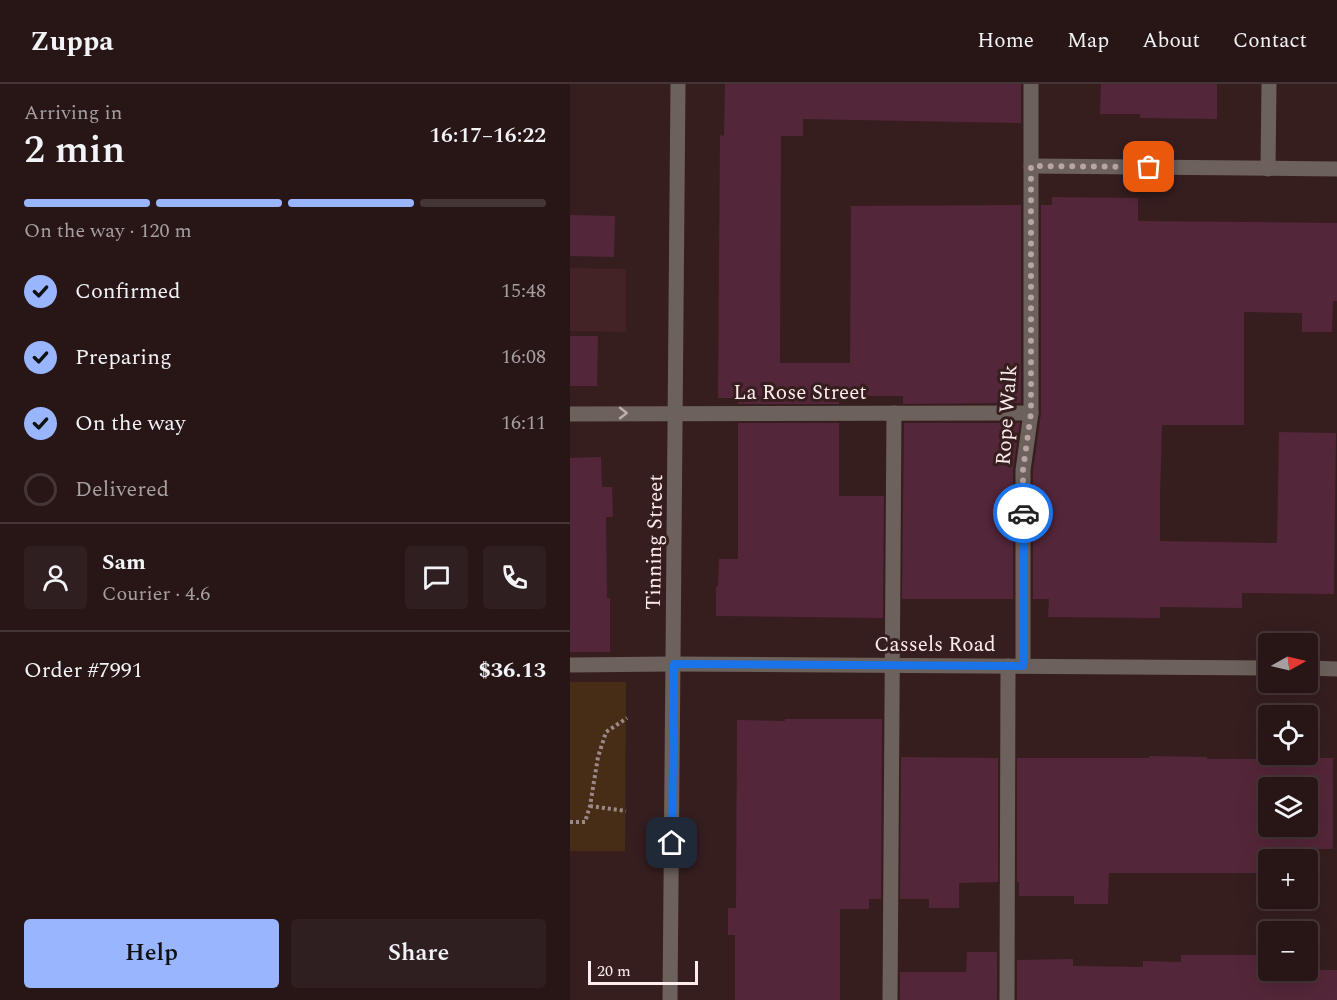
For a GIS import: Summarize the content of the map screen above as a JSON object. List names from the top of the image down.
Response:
{
  "streets": {
    "street": [
      "La Rose Street",
      "Rope Walk",
      "Tinning Street",
      "Cassels Road"
    ]
  },
  "crossings": [
    ["La Rose Street", "Rope Walk"],
    ["La Rose Street", "Tinning Street"],
    ["Rope Walk", "Cassels Road"],
    ["Tinning Street", "Cassels Road"]
  ],
  "scale_bar": "20 m",
  "north": "right",
  "page": {
    "header": "Zuppa",
    "nav": [
      "Home",
      "Map",
      "About",
      "Contact"
    ],
    "heading": ["2 min", "Arriving in", "16:17–16:22"],
    "panel": [
      "Sam",
      "Courier · 4.6",
      "Order #7991",
      "$36.13"
    ],
    "bar": "On the way · 120 m",
    "list": [
      ["Confirmed", "15:48"],
      ["Preparing", "16:08"],
      ["On the way", "16:11"],
      "Delivered"
    ],
    "map_buttons": ["+", "−"],
    "buttons": ["Help", "Share"],
    "scale": "20 m"
  }
}
